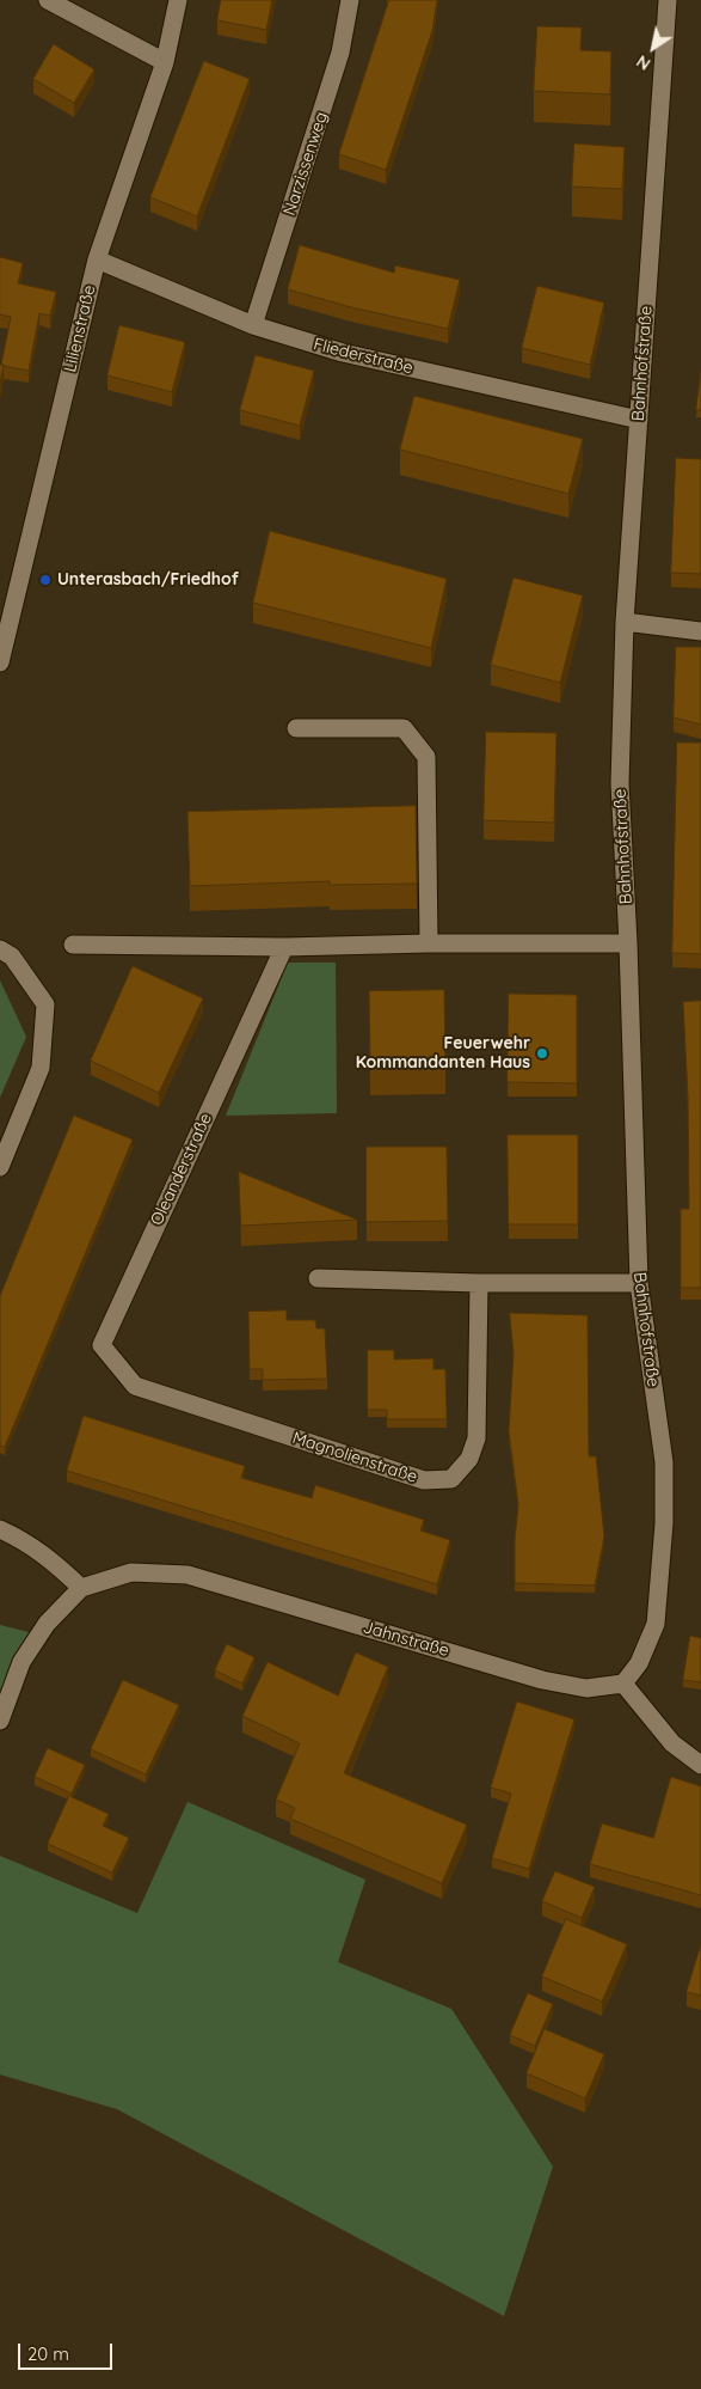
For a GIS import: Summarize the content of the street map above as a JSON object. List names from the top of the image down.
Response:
{
  "streets": {
    "street": [
      "Narzissenweg",
      "Lilienstraße",
      "Fliederstraße",
      "Bahnhofstraße",
      "Oleanderstraße",
      "Magnolienstraße",
      "Jahnstraße"
    ]
  },
  "crossings": [
    ["Narzissenweg", "Fliederstraße"],
    ["Lilienstraße", "Fliederstraße"],
    ["Fliederstraße", "Bahnhofstraße"],
    ["Bahnhofstraße", "Jahnstraße"],
    ["Oleanderstraße", "Magnolienstraße"]
  ],
  "places": ["Unterasbach/Friedhof", "Feuerwehr Kommandanten Haus"],
  "scale_bar": "20 m",
  "north": "bottom left"
}
